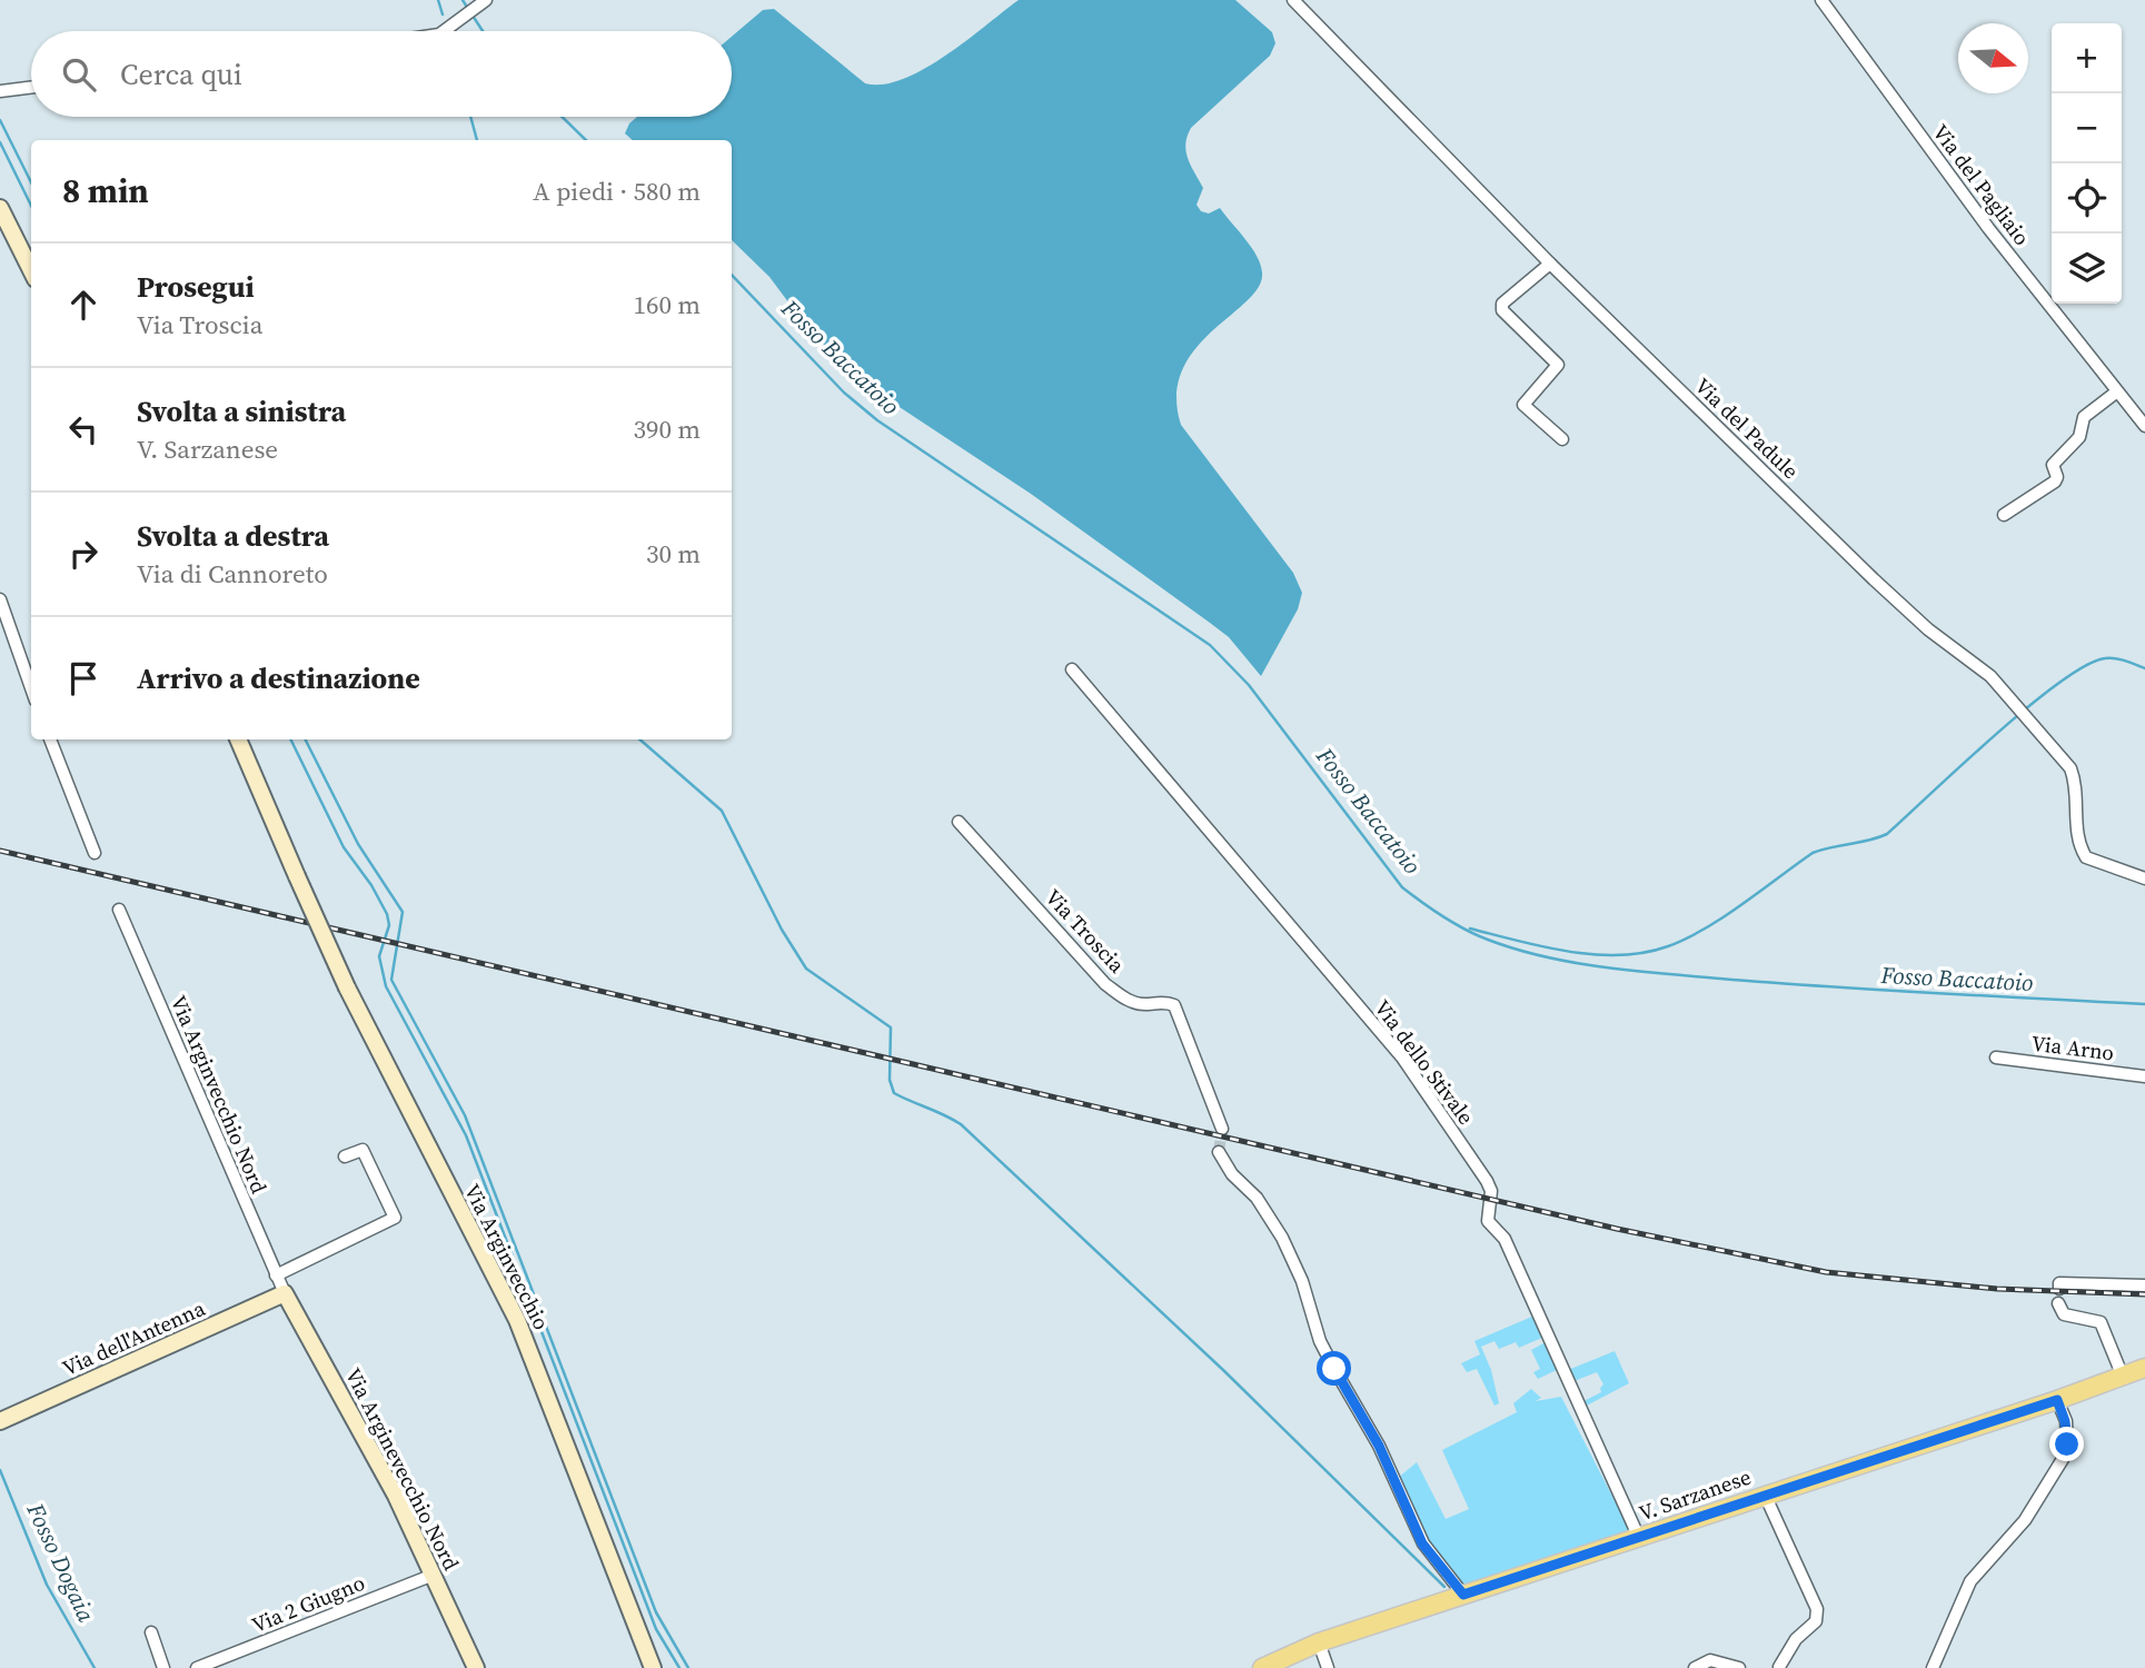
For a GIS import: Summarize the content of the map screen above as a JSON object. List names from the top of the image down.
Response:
{
  "streets": {
    "main road": [
      "Via Arginvecchio",
      "Via dell'Antenna",
      "Via Arginevecchio Nord",
      "V. Sarzanese"
    ],
    "street": [
      "Via del Pagliaio",
      "Via del Padule",
      "Via Troscia",
      "Via Arno",
      "Via dello Stivale",
      "Via Arginvecchio Nord",
      "Via 2 Giugno"
    ]
  },
  "crossings": [
    ["Via dello Stivale", "V. Sarzanese"],
    ["Via Arginvecchio Nord", "Via dell'Antenna"],
    ["Via Arginvecchio Nord", "Via Arginevecchio Nord"],
    ["Via dell'Antenna", "Via Arginevecchio Nord"],
    ["Via Arginevecchio Nord", "Via 2 Giugno"]
  ],
  "water": ["Fosso Baccatoio", "Fosso Dogaia"],
  "north": "right",
  "page": {
    "map_buttons": ["+", "−"],
    "search": "Cerca qui",
    "heading": ["8 min", "A piedi · 580 m"],
    "list": [
      ["Prosegui", "Via Troscia", "160 m"],
      ["Svolta a sinistra", "V. Sarzanese", "390 m"],
      ["Svolta a destra", "Via di Cannoreto", "30 m"],
      "Arrivo a destinazione"
    ]
  }
}
